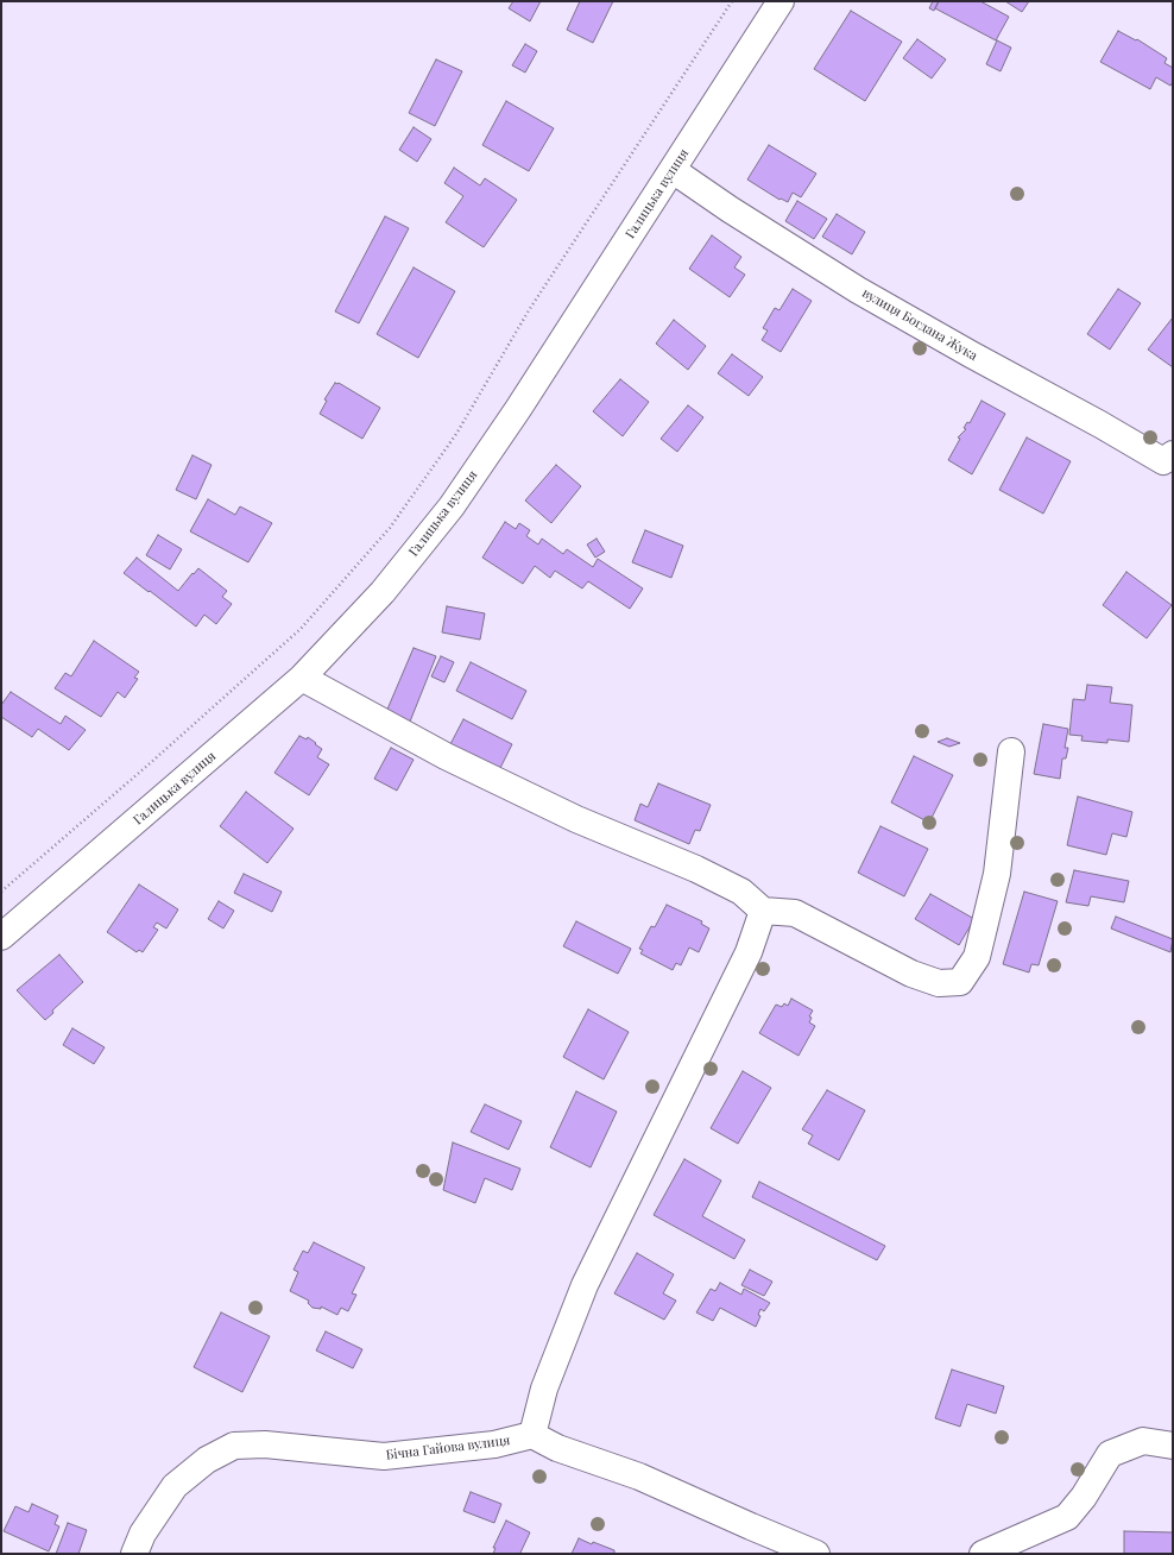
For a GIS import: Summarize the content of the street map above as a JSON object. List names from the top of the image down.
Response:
{
  "streets": {
    "street": ["Галицька вулиця", "вулиця Богдана Жука", "Бічна Гайова вулиця"]
  },
  "crossings": [
    ["Галицька вулиця", "вулиця Богдана Жука"]
  ]
}
